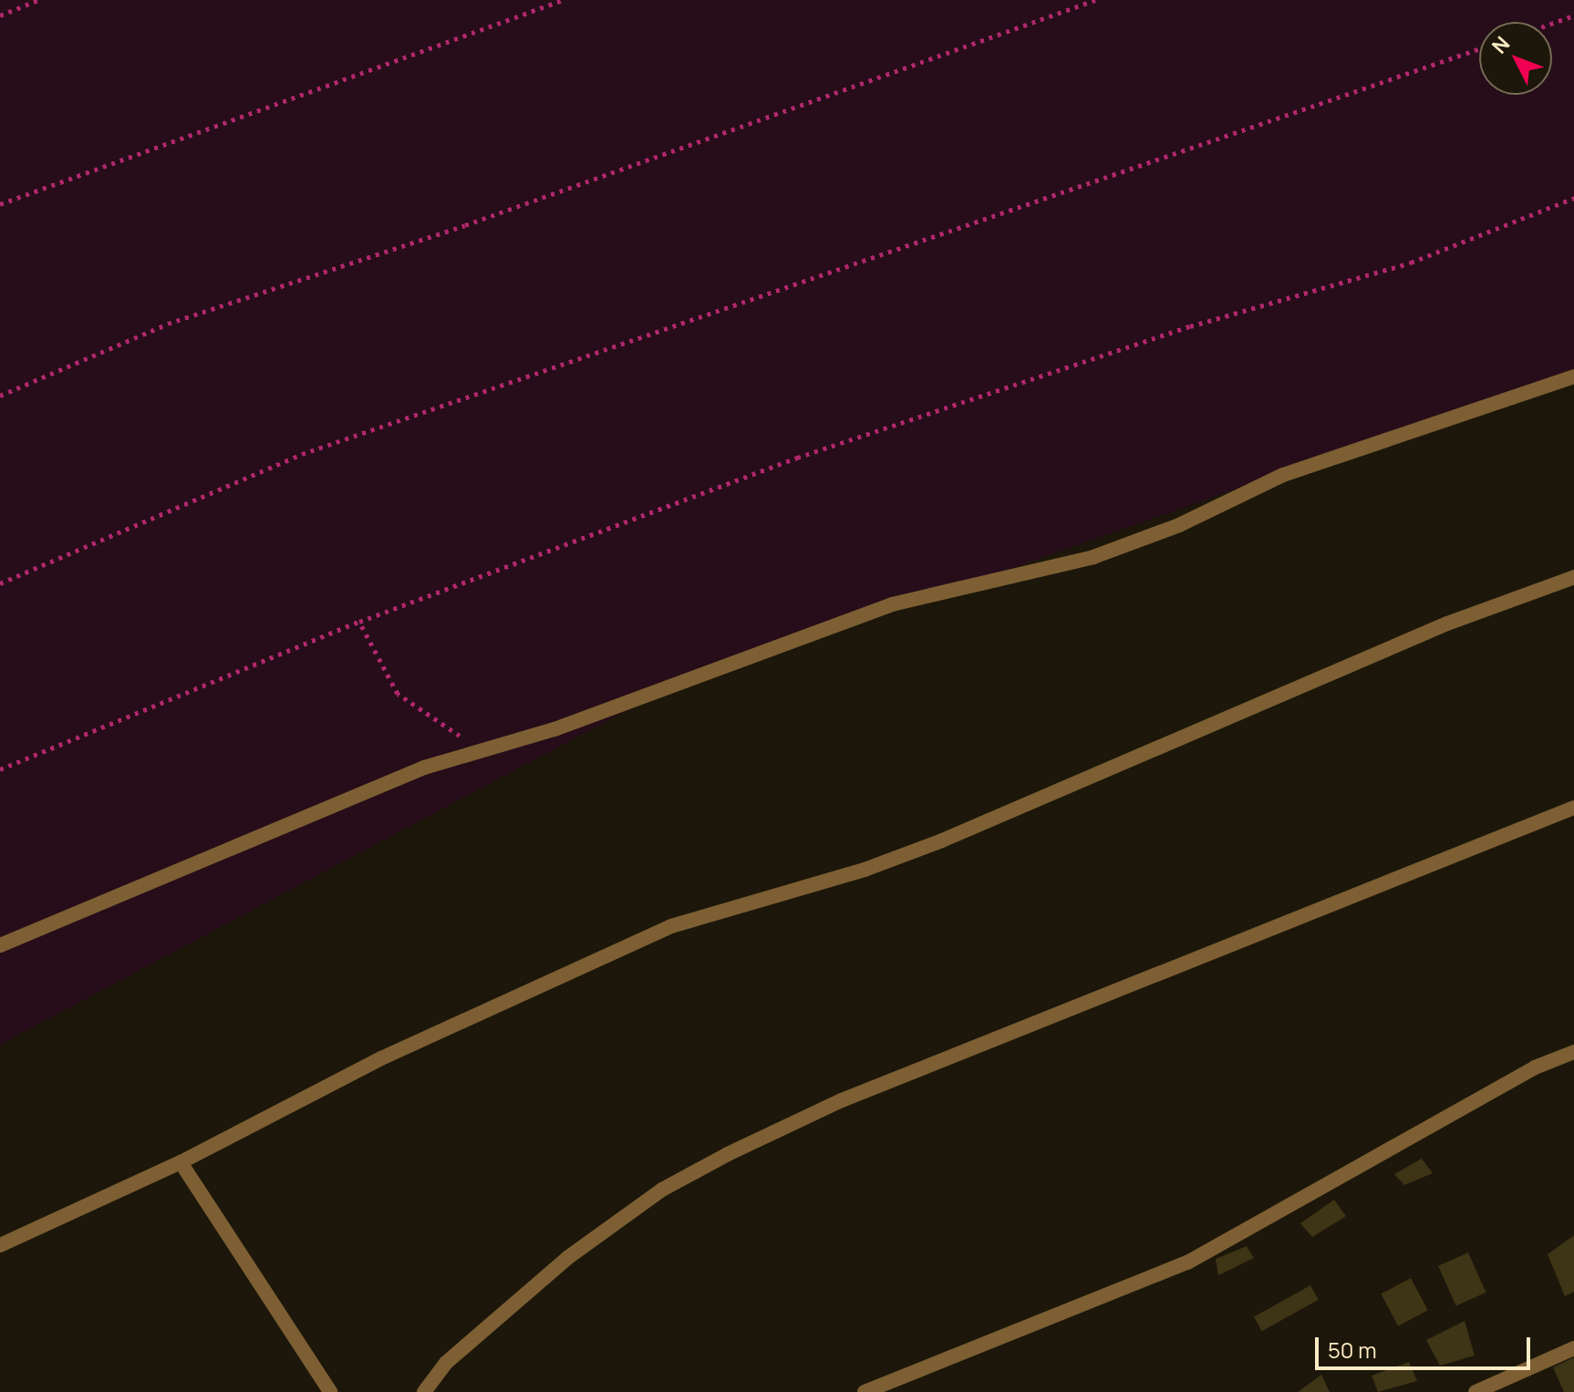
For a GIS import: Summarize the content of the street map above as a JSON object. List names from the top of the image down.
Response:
{
  "scale_bar": "50 m",
  "north": "top left"
}
